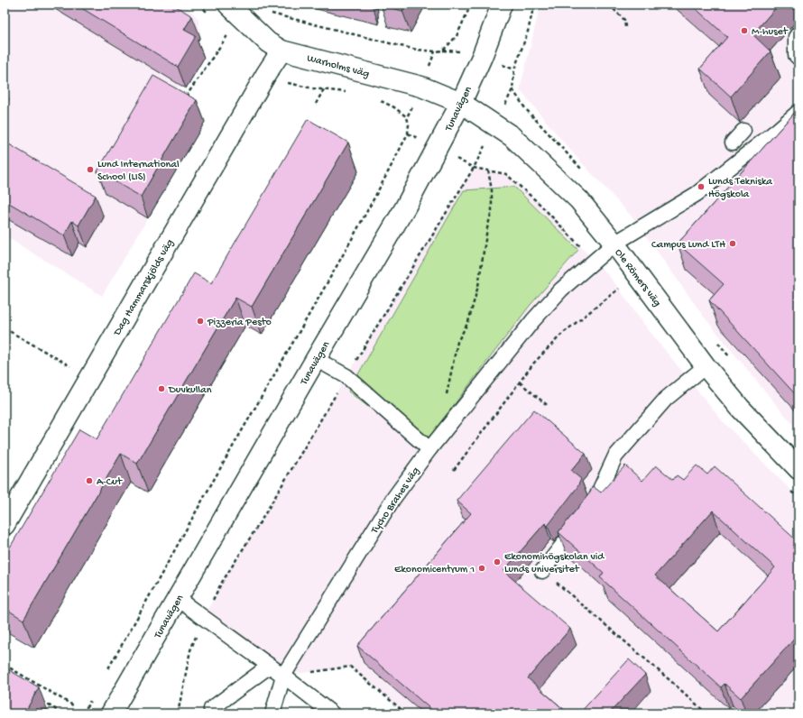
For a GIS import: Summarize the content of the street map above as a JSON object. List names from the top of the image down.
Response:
{
  "streets": {
    "street": [
      "Warholms väg",
      "Tunavägen",
      "Ole Römers väg",
      "Dag Hammarskjölds väg"
    ],
    "lane": ["Tycho Brahes väg"]
  },
  "crossings": [
    ["Warholms väg", "Tunavägen"],
    ["Warholms väg", "Ole Römers väg"],
    ["Warholms väg", "Dag Hammarskjölds väg"],
    ["Tunavägen", "Ole Römers väg"],
    ["Ole Römers väg", "Tycho Brahes väg"]
  ],
  "places": [
    "M-huset",
    "Lund International School (LIS)",
    "Lunds Tekniska Högskola",
    "Campus Lund LTH",
    "Pizzeria Pesto",
    "Duvkullan",
    "A-Cut",
    "Ekonomihögskolan vid Lunds universitet",
    "Ekonomicentrum 1"
  ]
}
